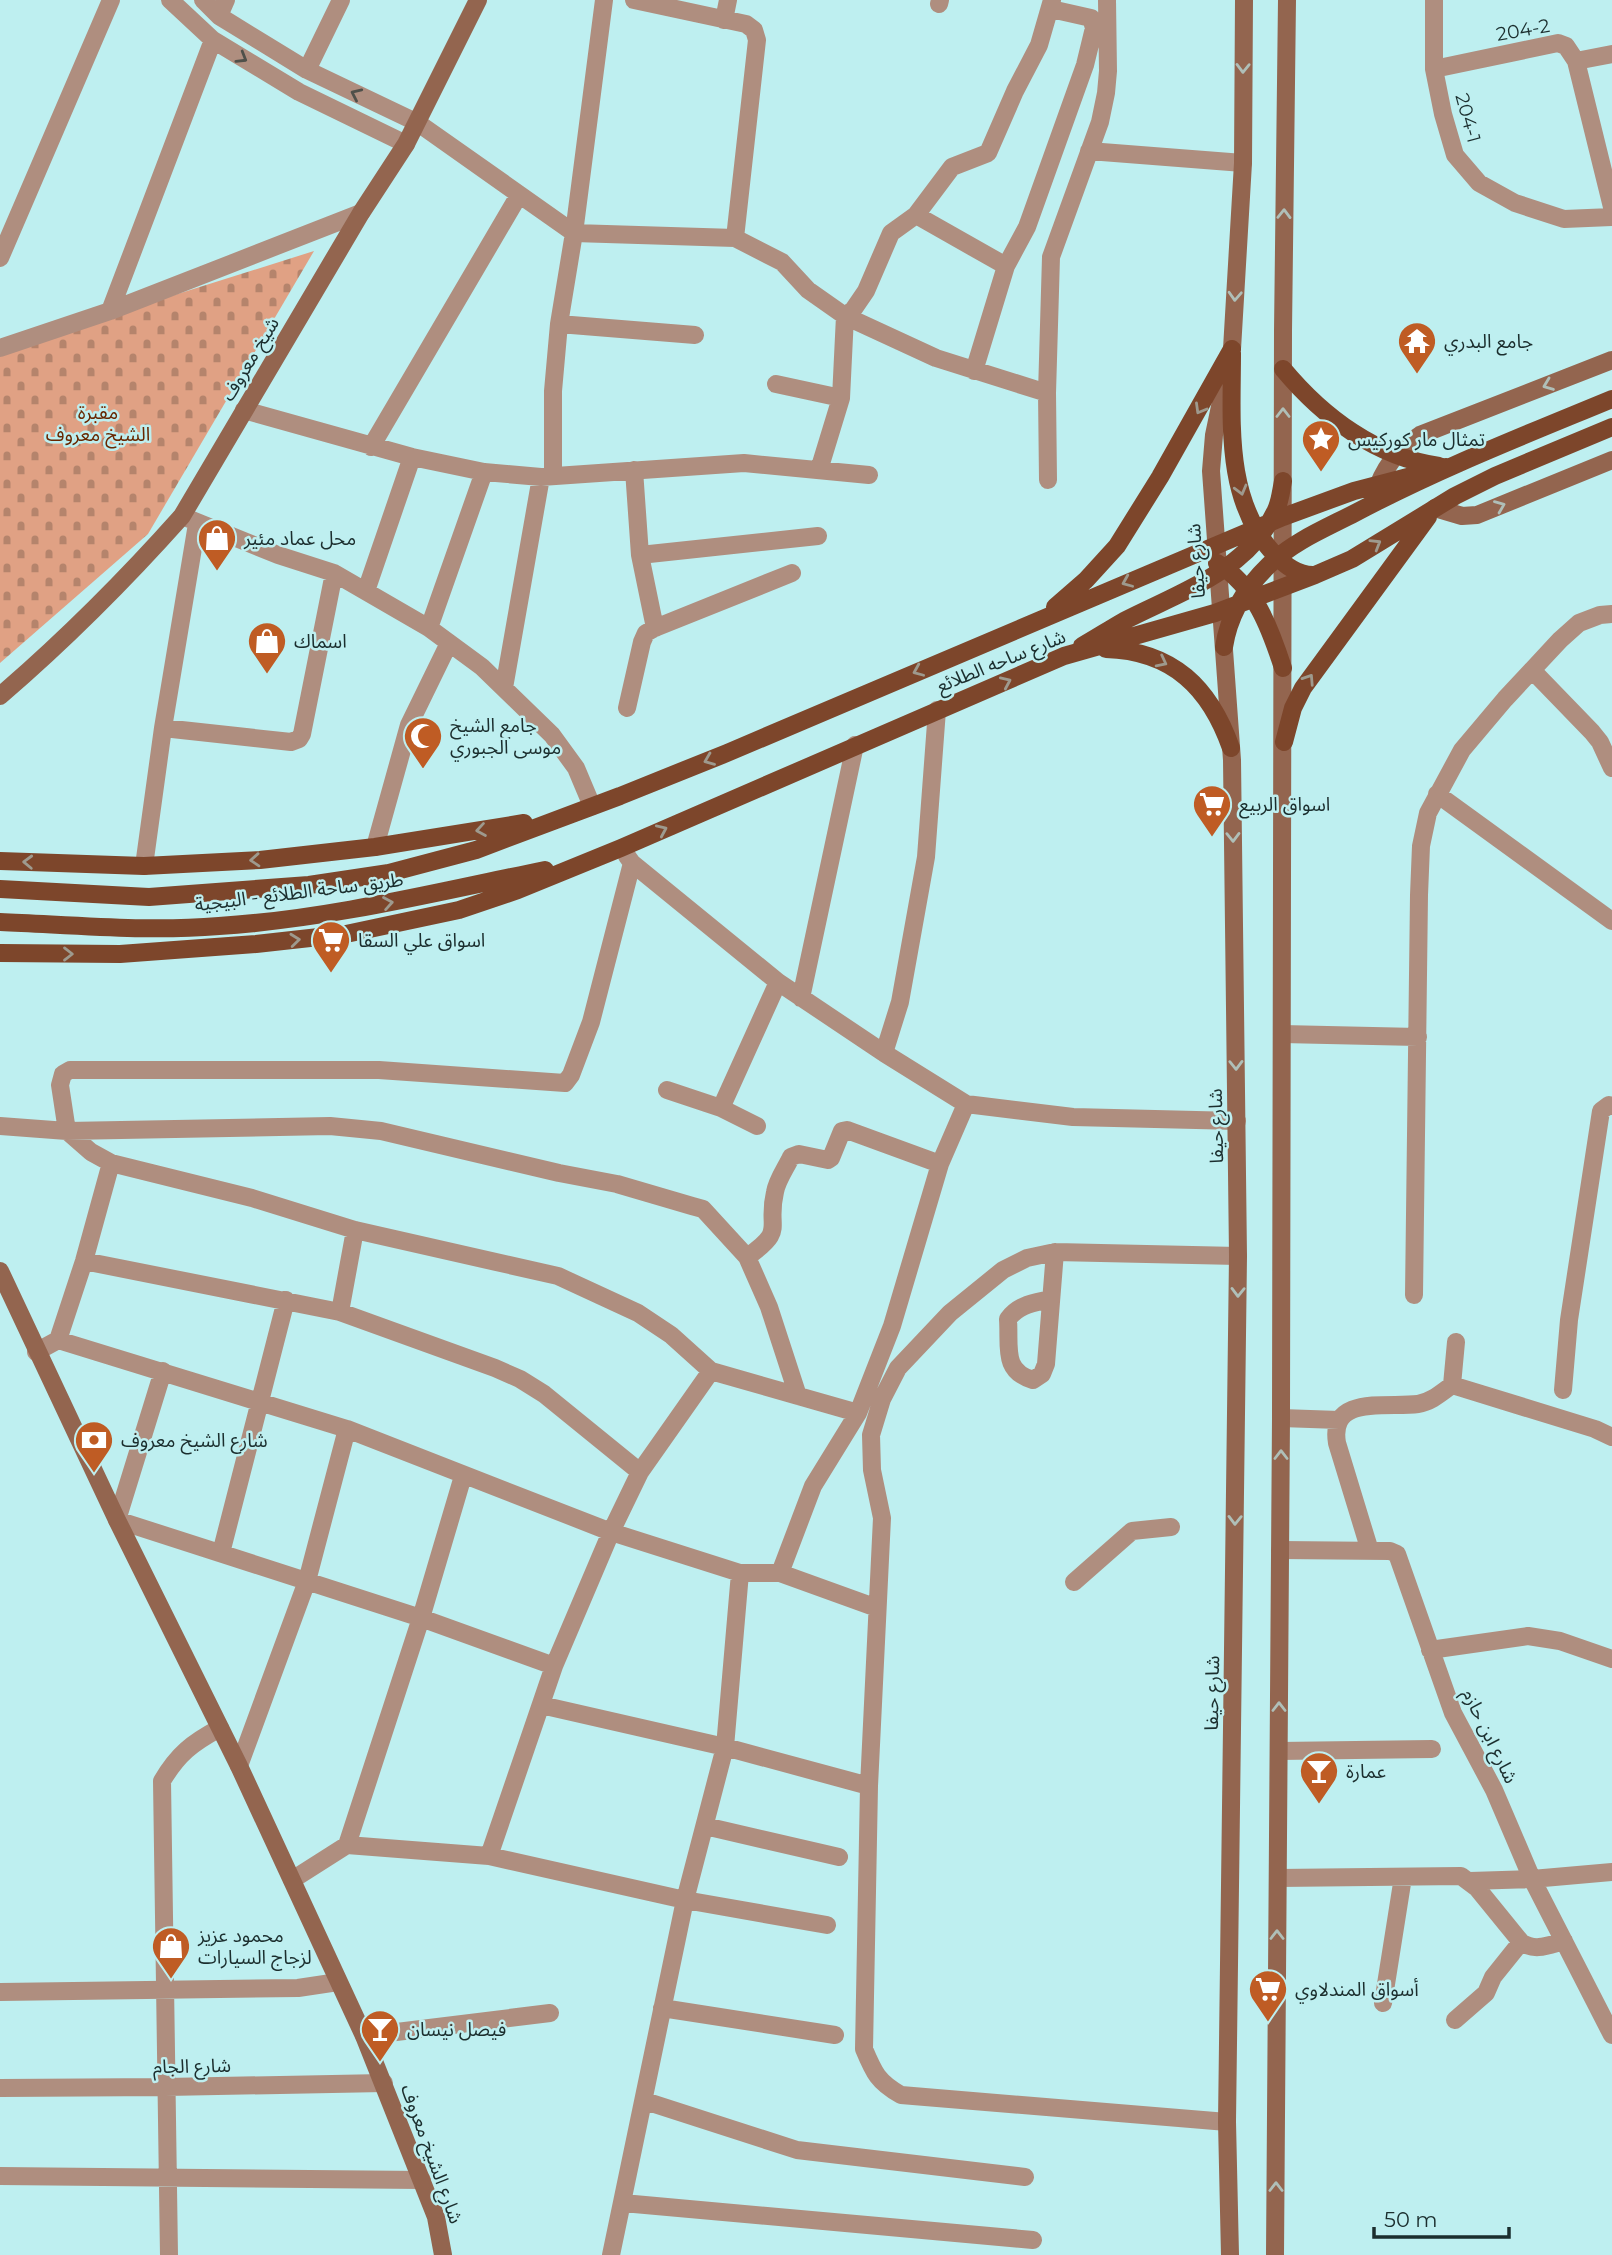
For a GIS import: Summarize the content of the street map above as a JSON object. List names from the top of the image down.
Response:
{
  "streets": {
    "main road": [
      "شیخ معروف",
      "شارع حيفا",
      "شارع ساحه الطلائع",
      "طريق ساحة الطلائع - البيجية",
      "شارع الشيخ معروف"
    ],
    "street": [
      "204-2",
      "204-1",
      "شارع ابن حازم",
      "شارع الجام"
    ]
  },
  "crossings": [
    ["204-2", "204-1"],
    ["شارع حيفا", "شارع ساحه الطلائع"],
    ["شارع ساحه الطلائع", "طريق ساحة الطلائع - البيجية"],
    ["شارع الجام", "شارع الشيخ معروف"]
  ],
  "parks": ["مقبرة الشيخ معروف"],
  "places": {
    "temple": ["جامع البدري"],
    "place": ["تمثال مار كوركيس"],
    "shop": ["محل عماد مئير", "اسماك", "محمود عزيز لزجاج السيارات"],
    "mosque": ["جامع الشيخ موسى الجبوري"],
    "supermarket": ["اسواق الربيع", "اسواق علي السقا", "أسواق المندلاوي"],
    "bank": ["شارع الشيخ معروف"],
    "bar": ["عمارة", "فيصل نيسان"]
  },
  "scale_bar": "50 m"
}
